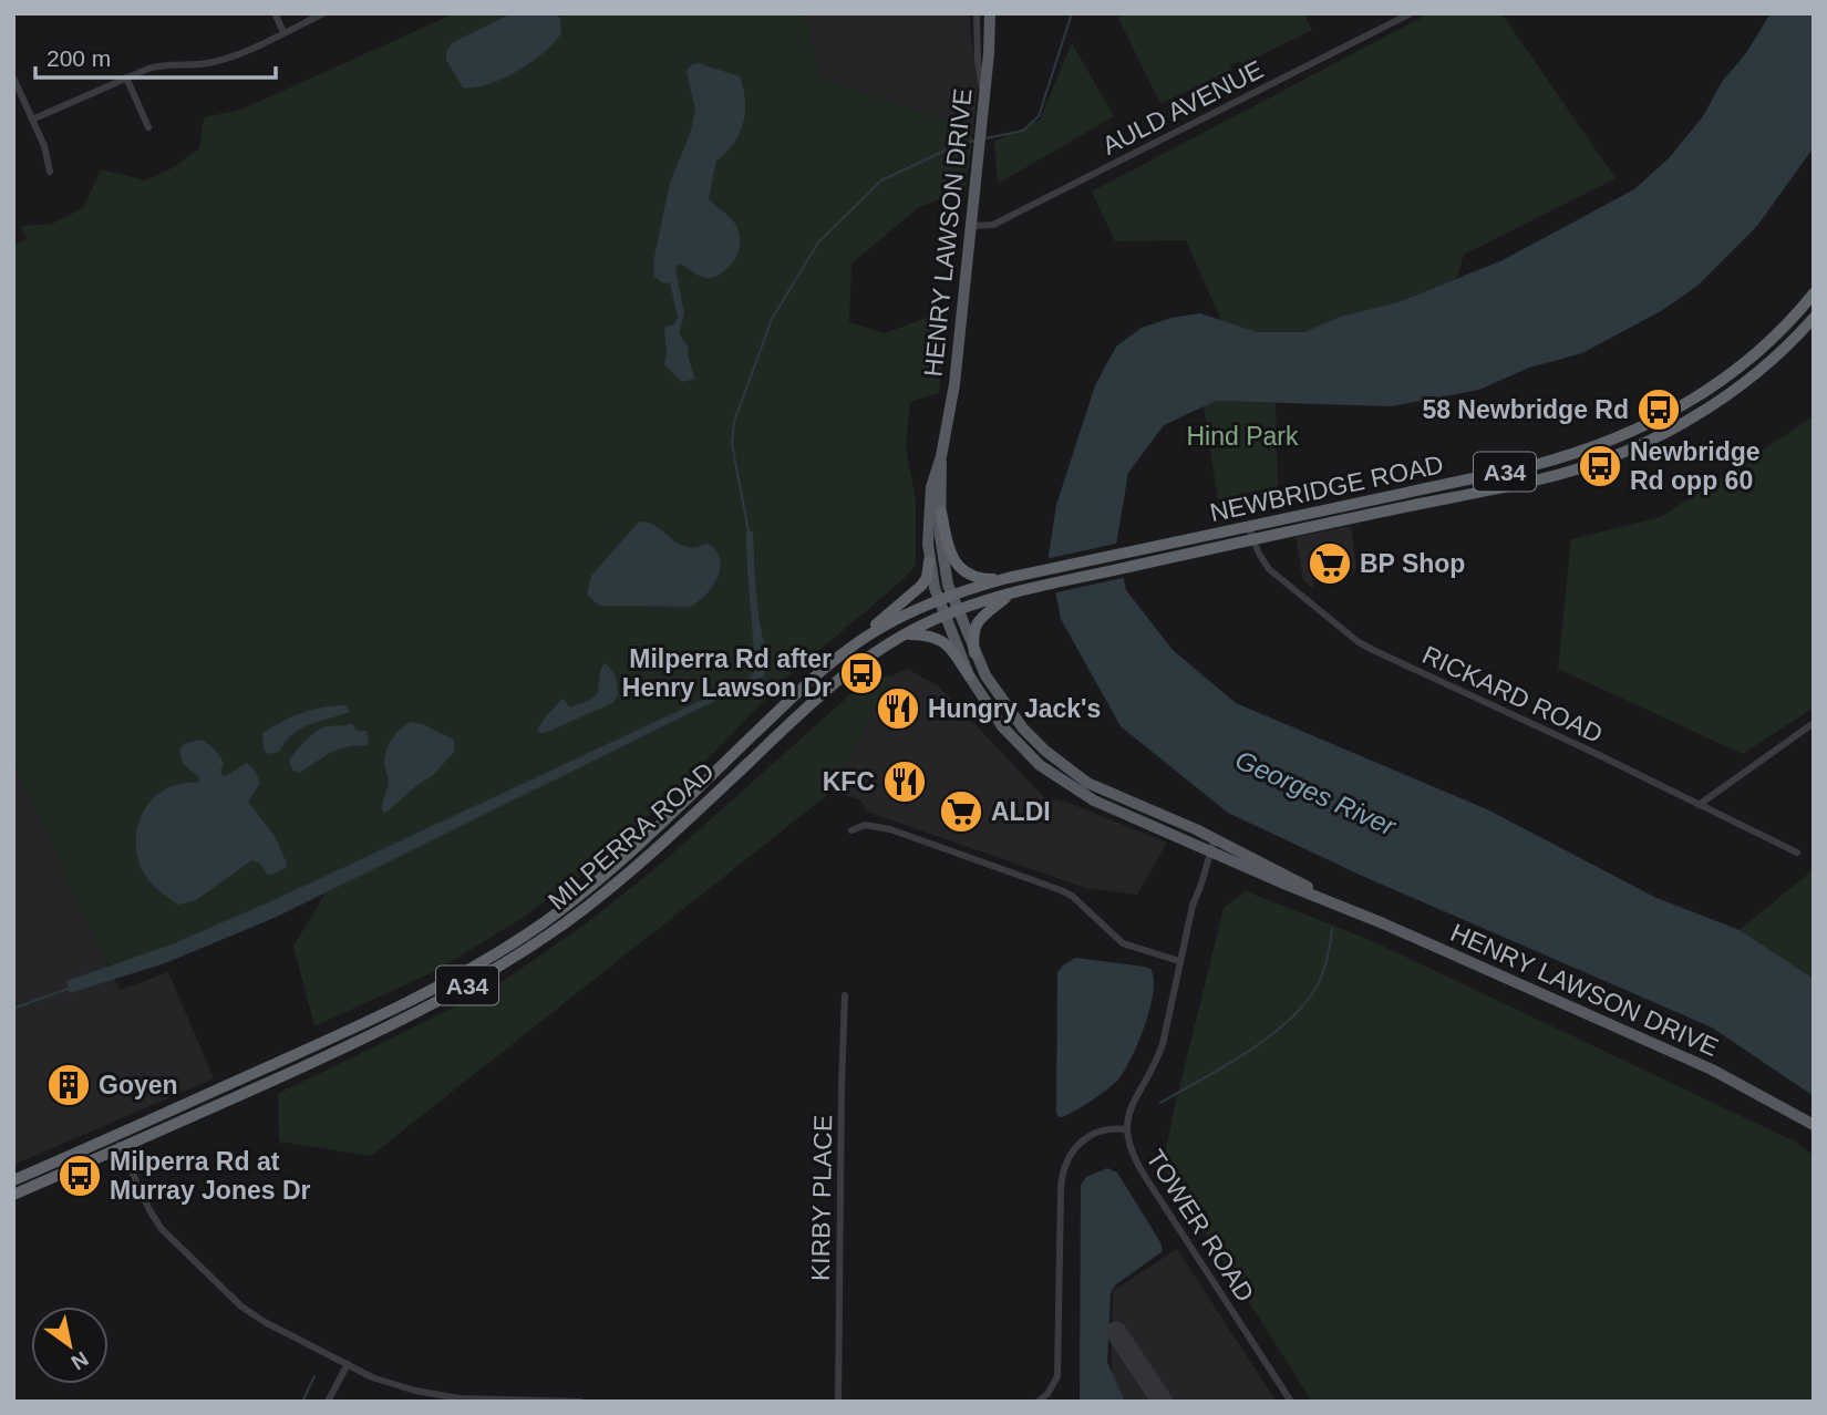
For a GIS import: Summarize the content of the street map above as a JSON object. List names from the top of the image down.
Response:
{
  "streets": {
    "highway": ["A34", "NEWBRIDGE ROAD", "MILPERRA ROAD"],
    "main road": ["HENRY LAWSON DRIVE"],
    "street": [
      "AULD AVENUE",
      "RICKARD ROAD",
      "KIRBY PLACE",
      "TOWER ROAD"
    ]
  },
  "crossings": [
    ["AULD AVENUE", "HENRY LAWSON DRIVE"],
    ["HENRY LAWSON DRIVE", "NEWBRIDGE ROAD"],
    ["HENRY LAWSON DRIVE", "MILPERRA ROAD"],
    ["HENRY LAWSON DRIVE", "TOWER ROAD"],
    ["NEWBRIDGE ROAD", "RICKARD ROAD"],
    ["NEWBRIDGE ROAD", "MILPERRA ROAD"]
  ],
  "water": ["Georges River"],
  "parks": ["Hind Park"],
  "places": {
    "bus stop": [
      "58 Newbridge Rd",
      "Newbridge Rd opp 60",
      "Milperra Rd after Henry Lawson Dr",
      "Milperra Rd at Murray Jones Dr"
    ],
    "supermarket": ["BP Shop", "ALDI"],
    "restaurant": ["Hungry Jack's", "KFC"],
    "building": ["Goyen"]
  },
  "scale_bar": "200 m",
  "north": "bottom right"
}
